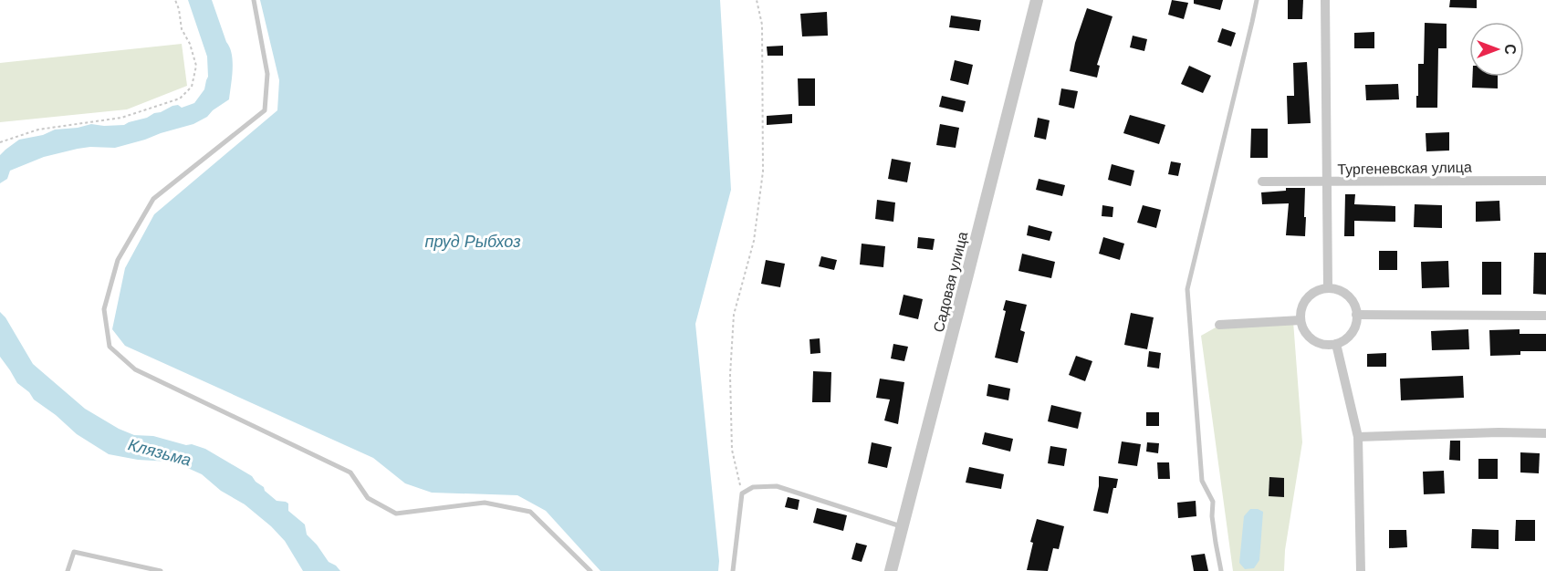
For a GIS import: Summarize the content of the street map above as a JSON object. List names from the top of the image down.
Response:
{
  "streets": {
    "street": ["Тургеневская улица", "Садовая улица"]
  },
  "water": ["пруд Рыбхоз", "Клязьма"],
  "north": "right"
}
